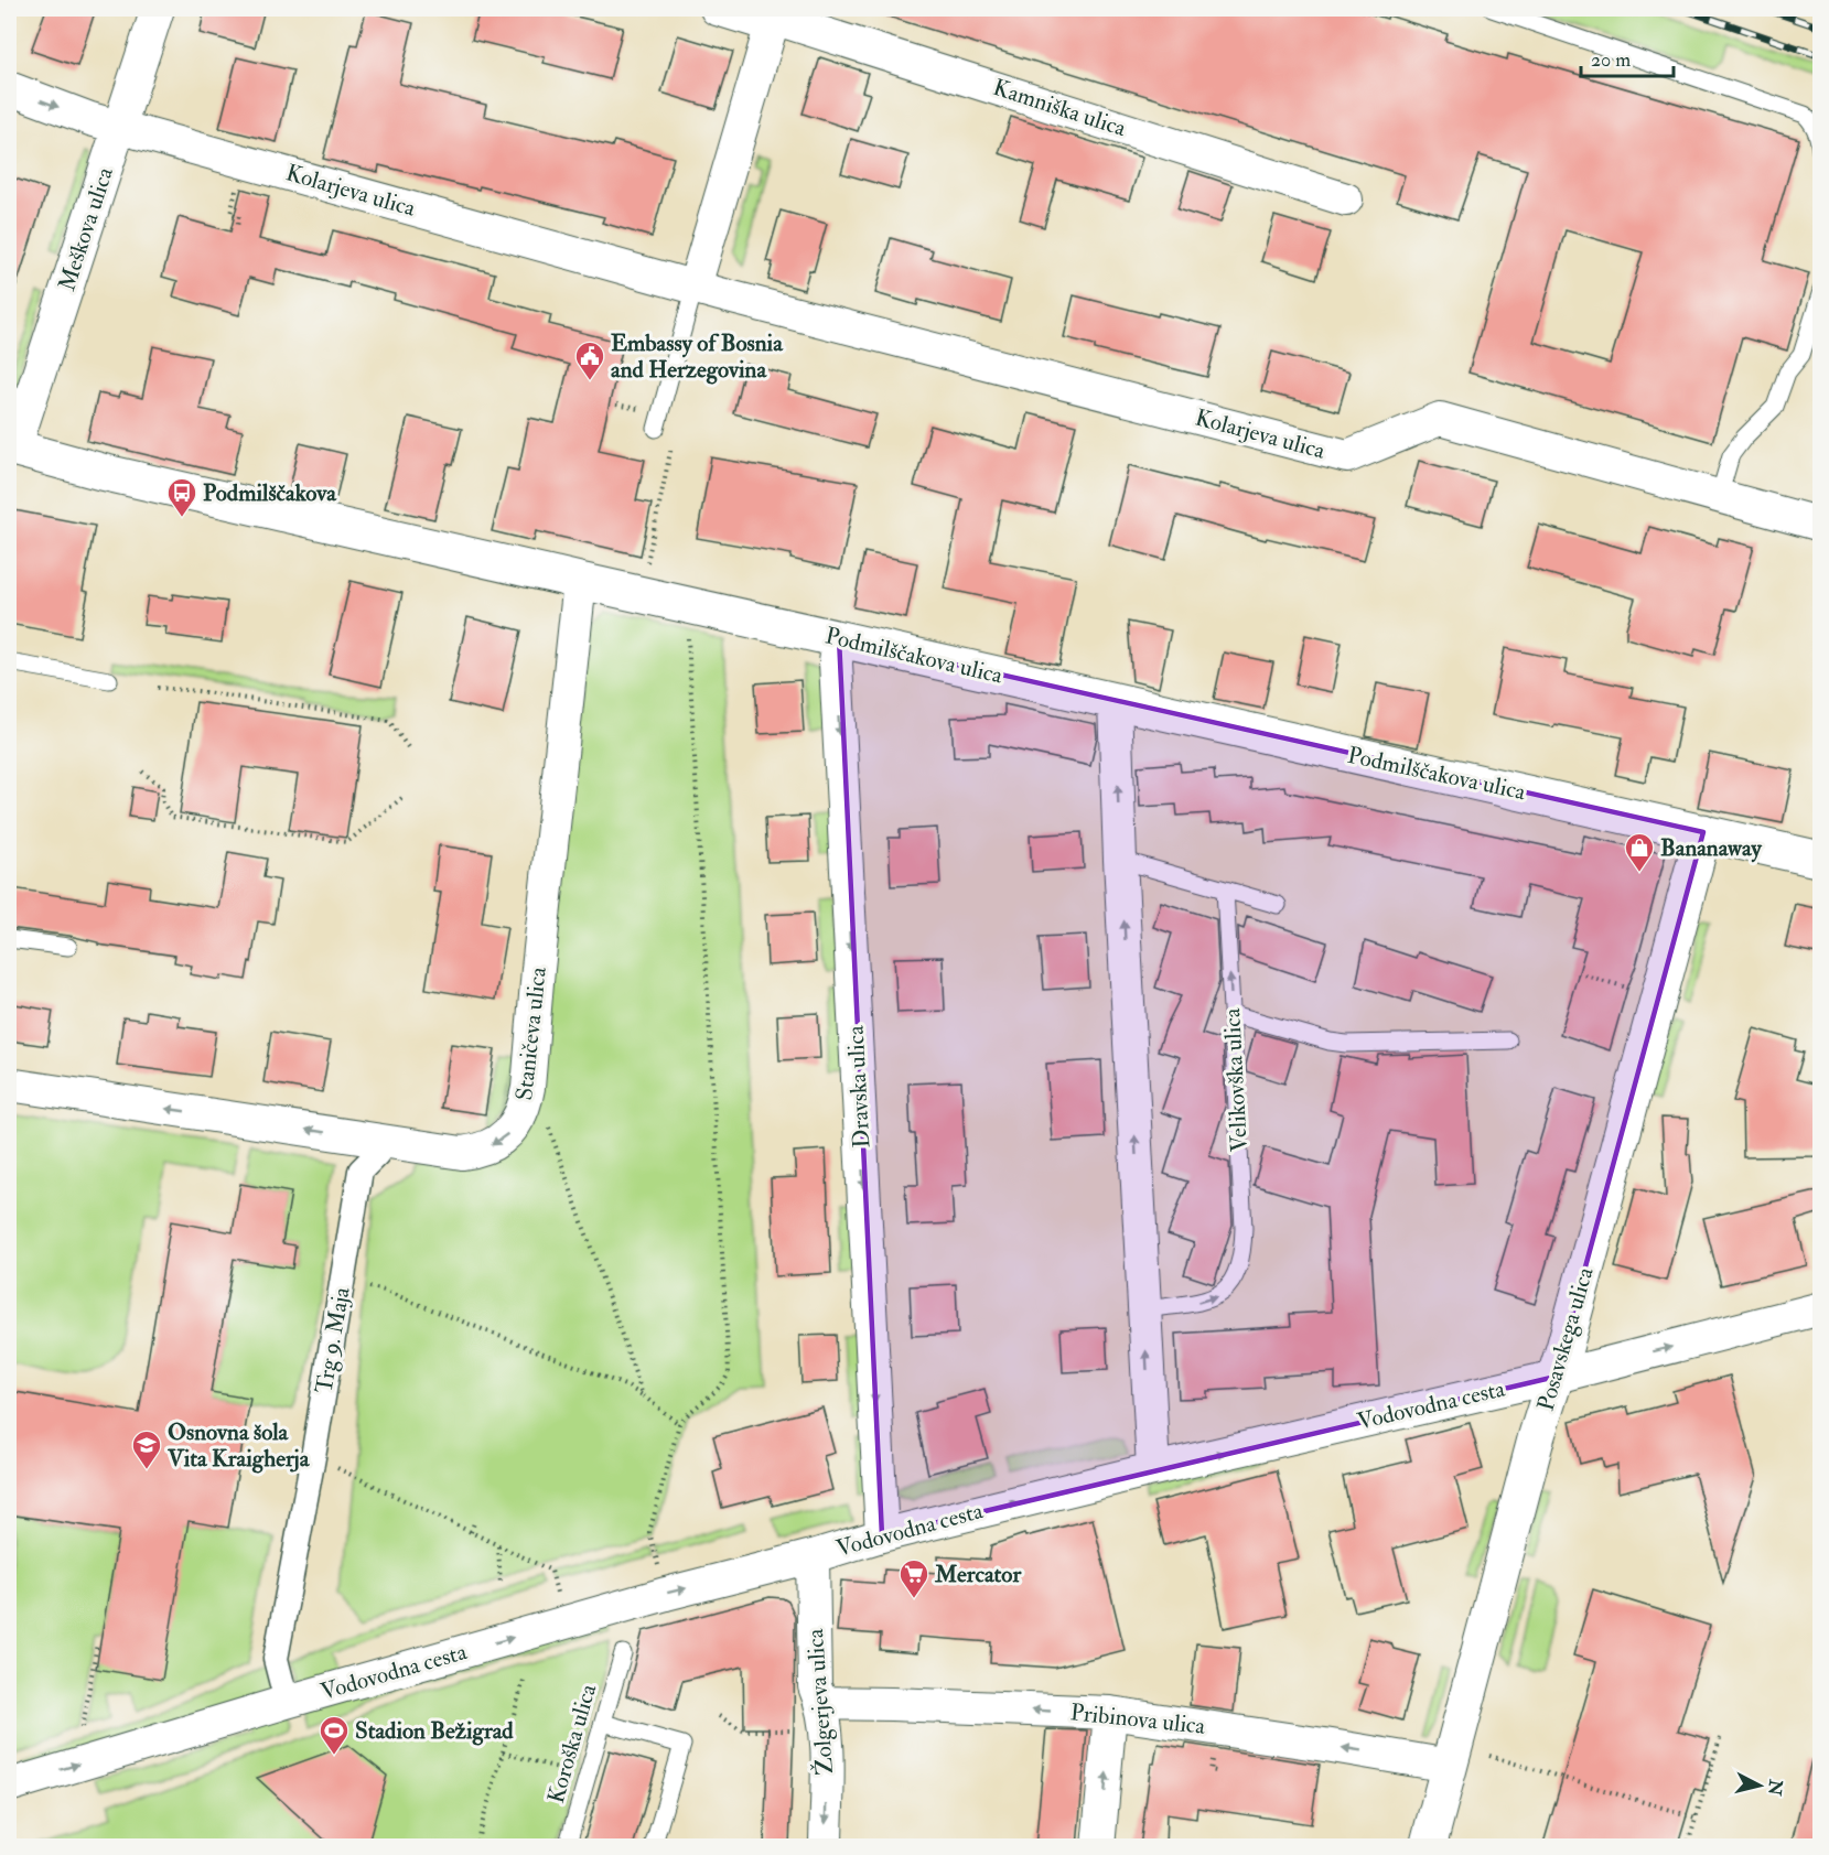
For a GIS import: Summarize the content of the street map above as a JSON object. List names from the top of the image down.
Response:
{
  "streets": {
    "street": [
      "Kamniška ulica",
      "Kolarjeva ulica",
      "Meškova ulica",
      "Podmilščakova ulica",
      "Staničeva ulica",
      "Dravska ulica",
      "Posavskega ulica",
      "Trg 9. Maja",
      "Vodovodna cesta",
      "Žolgerjeva ulica",
      "Pribinova ulica"
    ],
    "lane": ["Velikovška ulica", "Koroška ulica"]
  },
  "crossings": [
    ["Kolarjeva ulica", "Meškova ulica"],
    ["Meškova ulica", "Podmilščakova ulica"],
    ["Podmilščakova ulica", "Staničeva ulica"],
    ["Podmilščakova ulica", "Dravska ulica"],
    ["Podmilščakova ulica", "Posavskega ulica"],
    ["Staničeva ulica", "Trg 9. Maja"],
    ["Dravska ulica", "Vodovodna cesta"],
    ["Posavskega ulica", "Vodovodna cesta"],
    ["Posavskega ulica", "Pribinova ulica"],
    ["Trg 9. Maja", "Vodovodna cesta"],
    ["Vodovodna cesta", "Žolgerjeva ulica"],
    ["Žolgerjeva ulica", "Pribinova ulica"]
  ],
  "one_way": [
    "Staničeva ulica",
    "Velikovška ulica",
    "Vodovodna cesta",
    "Pribinova ulica"
  ],
  "places": {
    "public building": ["Embassy of Bosnia and Herzegovina"],
    "bus stop": ["Podmilščakova"],
    "shop": ["Bananaway"],
    "school or university": ["Osnovna šola Vita Kraigherja"],
    "supermarket": ["Mercator"],
    "sports": ["Stadion Bežigrad"]
  },
  "scale_bar": "20 m",
  "north": "right"
}
